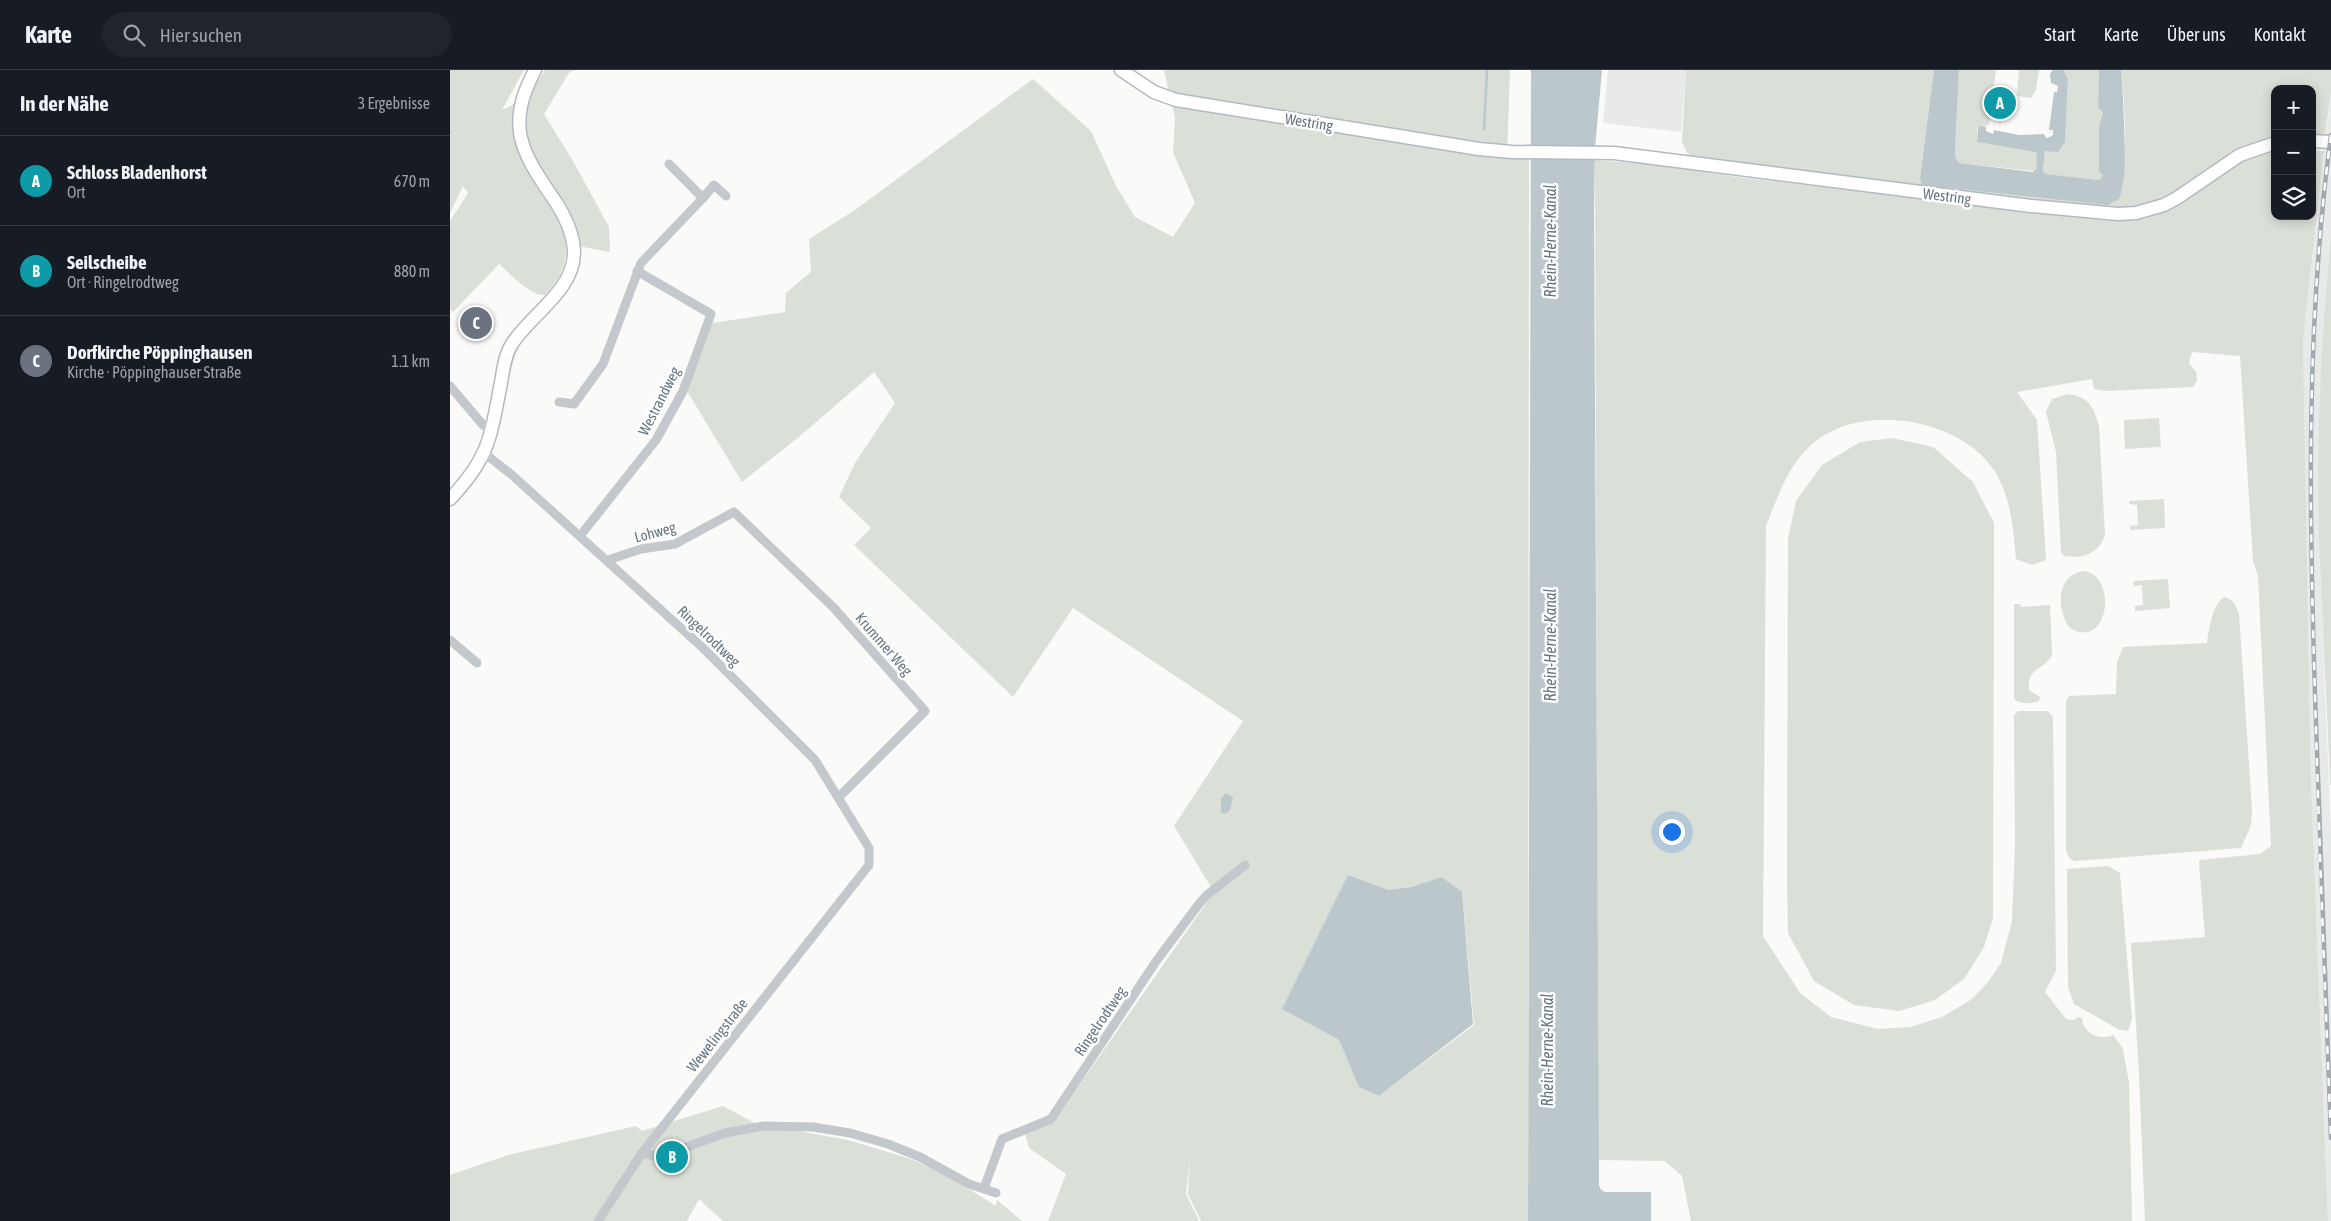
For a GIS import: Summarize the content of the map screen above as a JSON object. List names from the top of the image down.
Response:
{
  "streets": {
    "main road": ["Westring"],
    "street": [
      "Westrandweg",
      "Lohweg",
      "Ringelrodtweg",
      "Krummer Weg",
      "Wewelingstraße"
    ]
  },
  "crossings": [
    ["Westrandweg", "Ringelrodtweg"],
    ["Lohweg", "Ringelrodtweg"],
    ["Lohweg", "Krummer Weg"],
    ["Ringelrodtweg", "Krummer Weg"],
    ["Ringelrodtweg", "Wewelingstraße"]
  ],
  "water": ["Rhein-Herne-Kanal"],
  "page": {
    "header": "Karte",
    "search": "Hier suchen",
    "nav": [
      "Start",
      "Karte",
      "Über uns",
      "Kontakt"
    ],
    "heading": ["In der Nähe", "3 Ergebnisse"],
    "map_buttons": ["+", "−"],
    "pins": ["A", "C", "B"],
    "list": [
      {
        "mark": "A",
        "name": "Schloss Bladenhorst",
        "note": "Ort",
        "value": "670 m"
      },
      {
        "mark": "B",
        "name": "Seilscheibe",
        "note": "Ort · Ringelrodtweg",
        "value": "880 m"
      },
      {
        "mark": "C",
        "name": "Dorfkirche Pöppinghausen",
        "note": "Kirche · Pöppinghauser Straße",
        "value": "1.1 km"
      }
    ]
  }
}
